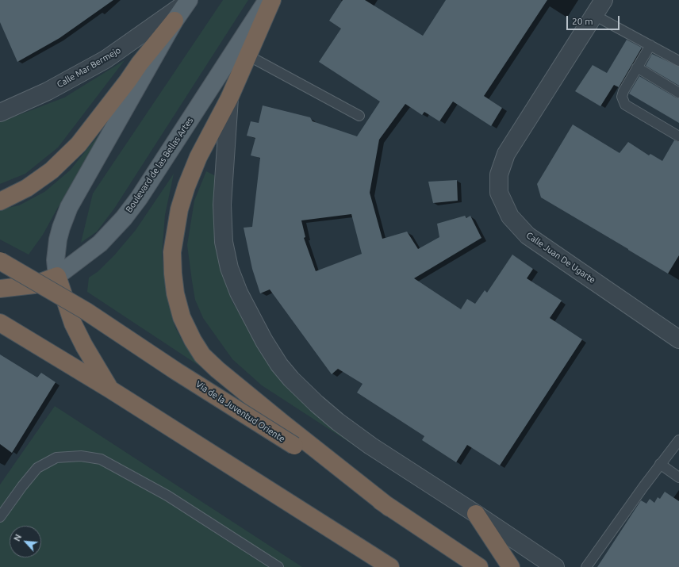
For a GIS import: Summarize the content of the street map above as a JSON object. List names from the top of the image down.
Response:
{
  "streets": {
    "highway": ["Via de la Juventud Oriente"],
    "main road": ["Boulevard de las Bellas Artes"],
    "street": ["Calle Mar Bermejo", "Calle Juan De Ugarte"]
  },
  "scale_bar": "20 m",
  "north": "top left"
}
